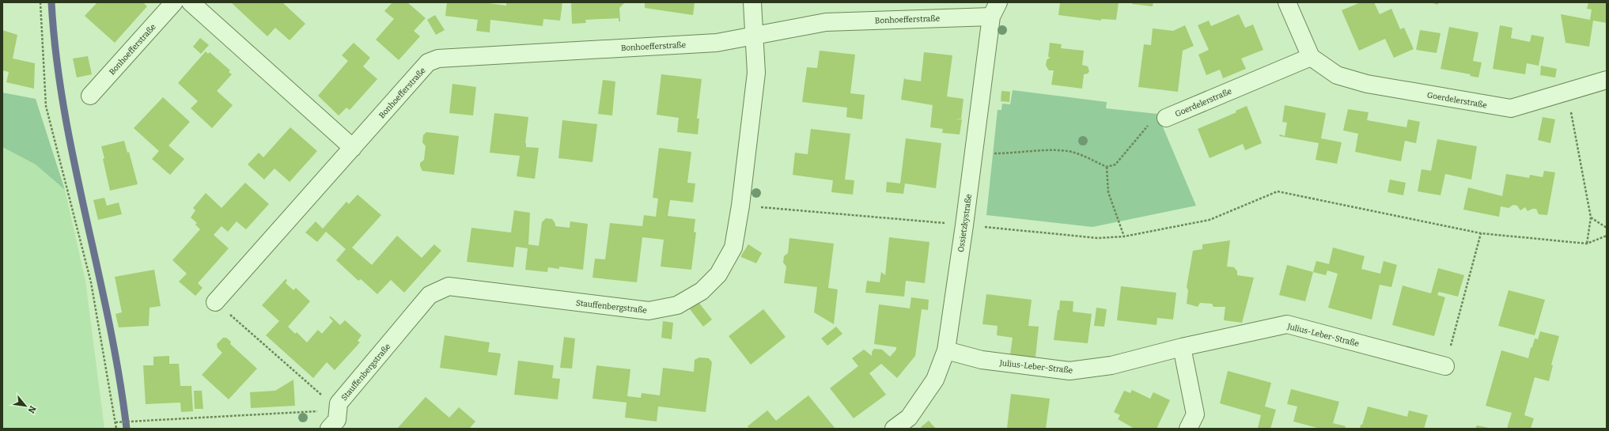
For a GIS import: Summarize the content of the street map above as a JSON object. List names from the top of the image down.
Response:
{
  "streets": {
    "street": [
      "Bonhoefferstraße",
      "Goerdelerstraße",
      "Ossietzkystraße",
      "Stauffenbergstraße",
      "Julius-Leber-Straße"
    ]
  },
  "crossings": [
    ["Bonhoefferstraße", "Ossietzkystraße"],
    ["Bonhoefferstraße", "Stauffenbergstraße"],
    ["Ossietzkystraße", "Julius-Leber-Straße"]
  ],
  "north": "bottom right"
}
